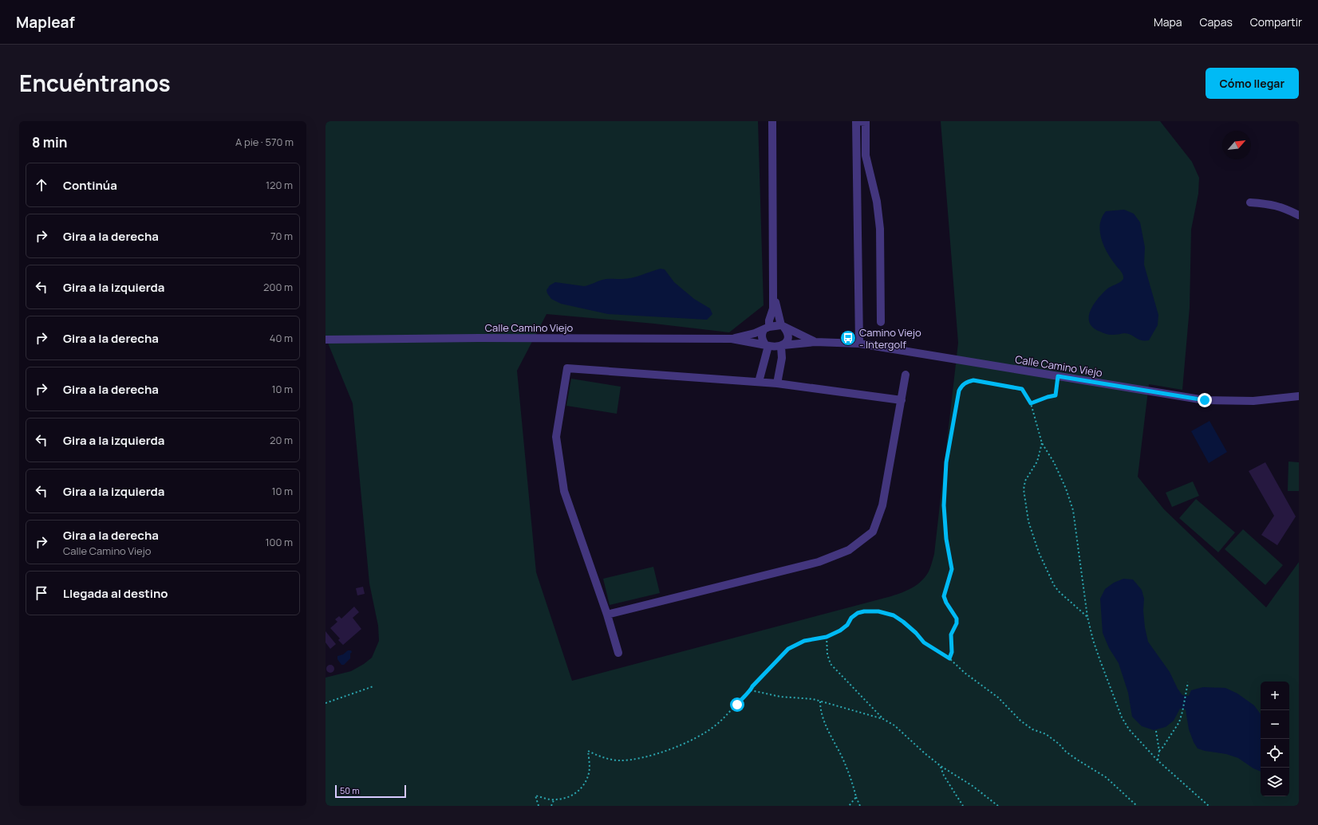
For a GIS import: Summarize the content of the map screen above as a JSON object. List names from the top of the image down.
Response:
{
  "streets": {
    "street": ["Calle Camino Viejo"]
  },
  "places": {
    "bus stop": ["Camino Viejo - Intergolf"]
  },
  "scale_bar": "50 m",
  "north": "top right",
  "page": {
    "header": "Mapleaf",
    "nav": ["Mapa", "Capas", "Compartir"],
    "title": "Encuéntranos",
    "buttons": "Cómo llegar",
    "heading": ["8 min", "A pie · 570 m"],
    "list": [
      ["Continúa", "120 m"],
      ["Gira a la derecha", "70 m"],
      ["Gira a la izquierda", "200 m"],
      ["Gira a la derecha", "40 m"],
      ["Gira a la derecha", "10 m"],
      ["Gira a la izquierda", "20 m"],
      ["Gira a la izquierda", "10 m"],
      ["Gira a la derecha", "Calle Camino Viejo", "100 m"],
      "Llegada al destino"
    ],
    "map_buttons": ["+", "−"],
    "scale": "50 m"
  }
}
